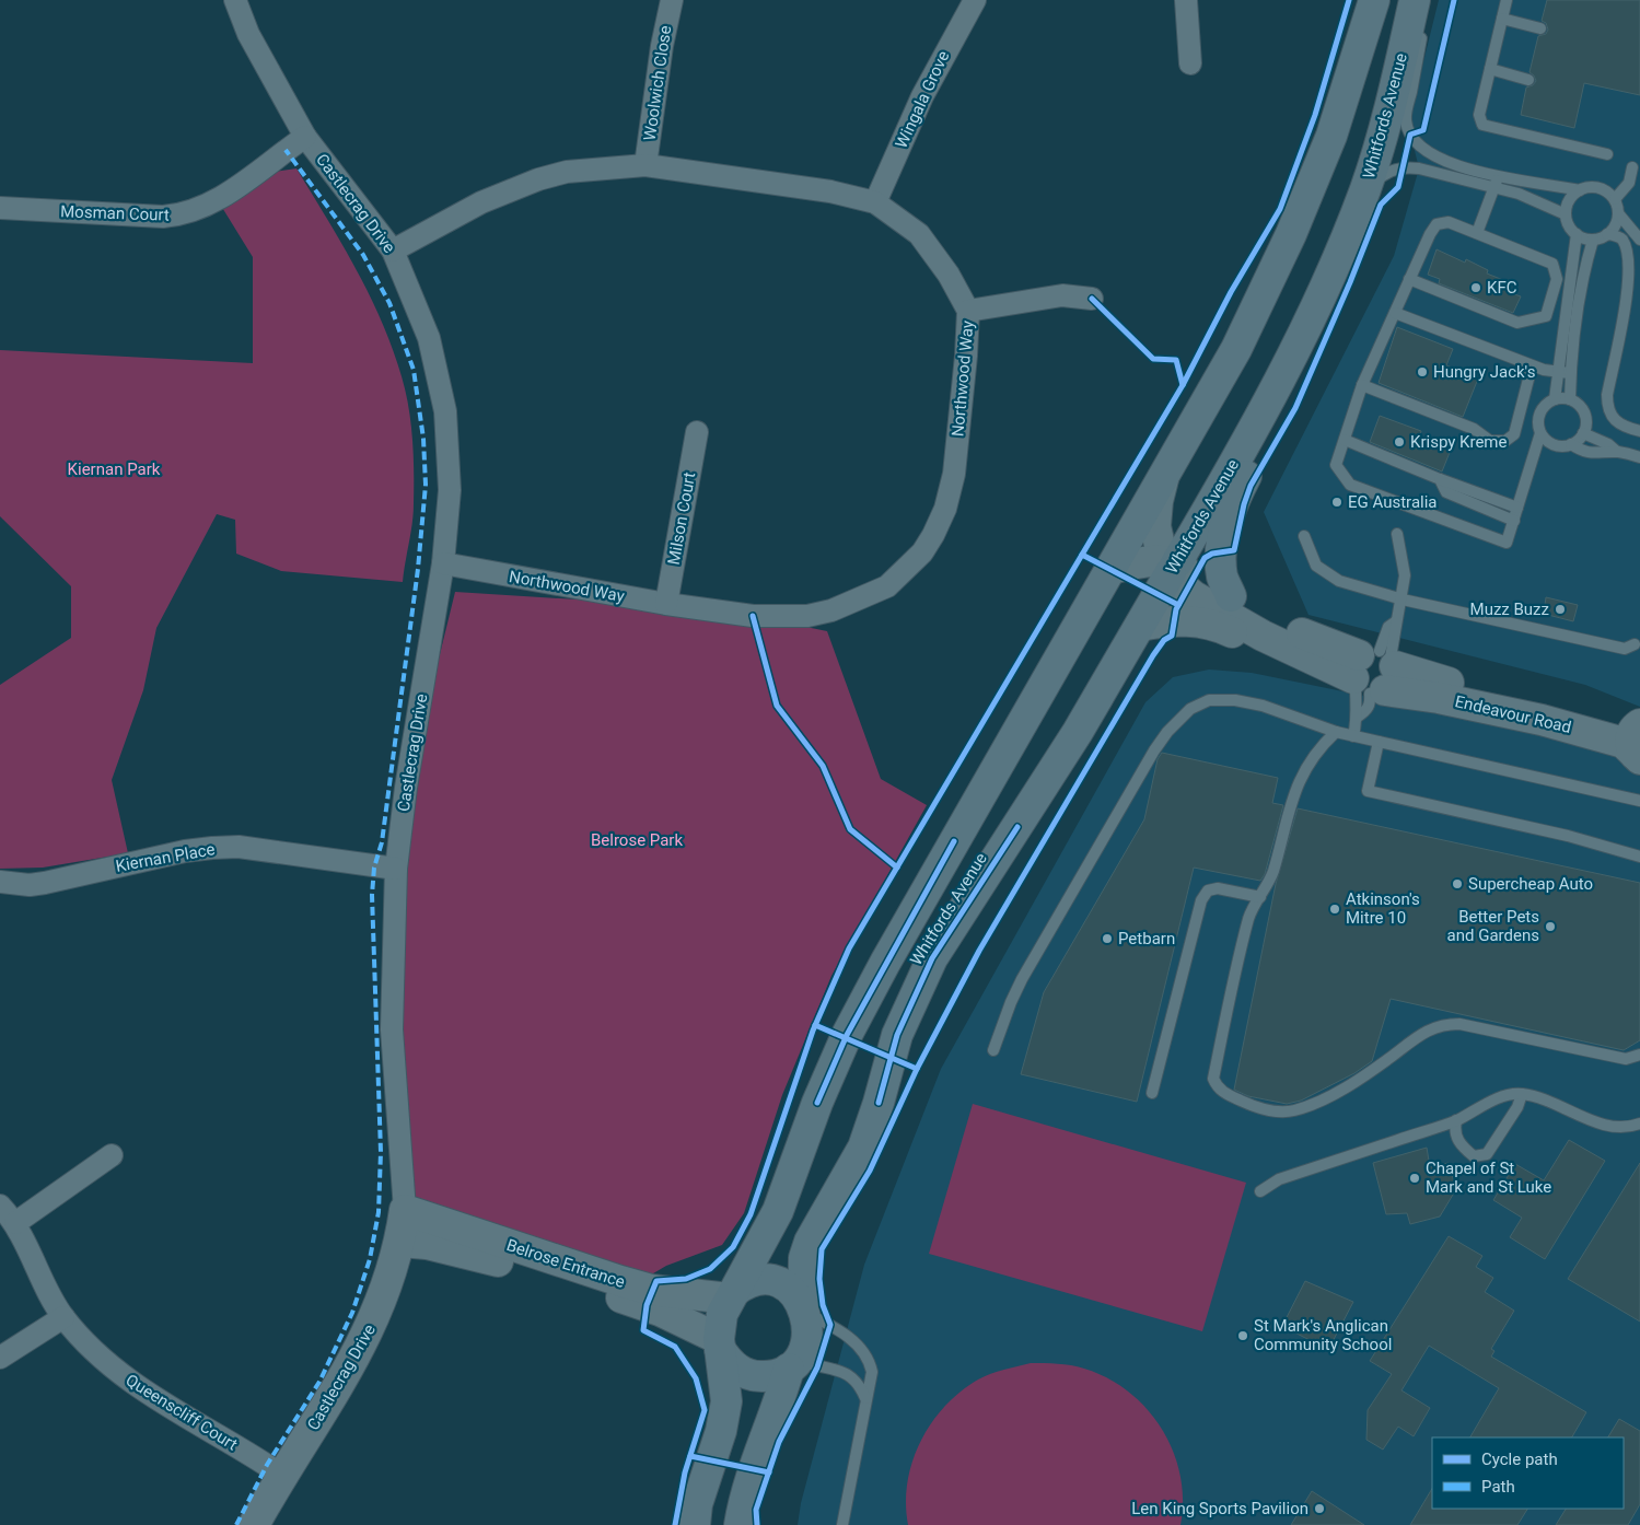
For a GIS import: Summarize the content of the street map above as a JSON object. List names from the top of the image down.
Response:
{
  "streets": {
    "main road": ["Whitfords Avenue"],
    "street": [
      "Woolwich Close",
      "Wingala Grove",
      "Castlecrag Drive",
      "Mosman Court",
      "Northwood Way",
      "Milson Court",
      "Endeavour Road",
      "Kiernan Place",
      "Belrose Entrance",
      "Queenscliff Court"
    ]
  },
  "crossings": [
    ["Woolwich Close", "Northwood Way"],
    ["Wingala Grove", "Northwood Way"],
    ["Whitfords Avenue", "Endeavour Road"],
    ["Whitfords Avenue", "Belrose Entrance"],
    ["Castlecrag Drive", "Mosman Court"],
    ["Castlecrag Drive", "Northwood Way"],
    ["Castlecrag Drive", "Kiernan Place"],
    ["Castlecrag Drive", "Belrose Entrance"],
    ["Castlecrag Drive", "Queenscliff Court"],
    ["Northwood Way", "Milson Court"]
  ],
  "parks": ["Kiernan Park", "Belrose Park"],
  "places": [
    "KFC",
    "Hungry Jack's",
    "Krispy Kreme",
    "EG Australia",
    "Muzz Buzz",
    "Supercheap Auto",
    "Atkinson's Mitre 10",
    "Better Pets and Gardens",
    "Petbarn",
    "Chapel of St Mark and St Luke",
    "St Mark's Anglican Community School",
    "Len King Sports Pavilion"
  ],
  "legend": ["Cycle path", "Path"]
}
